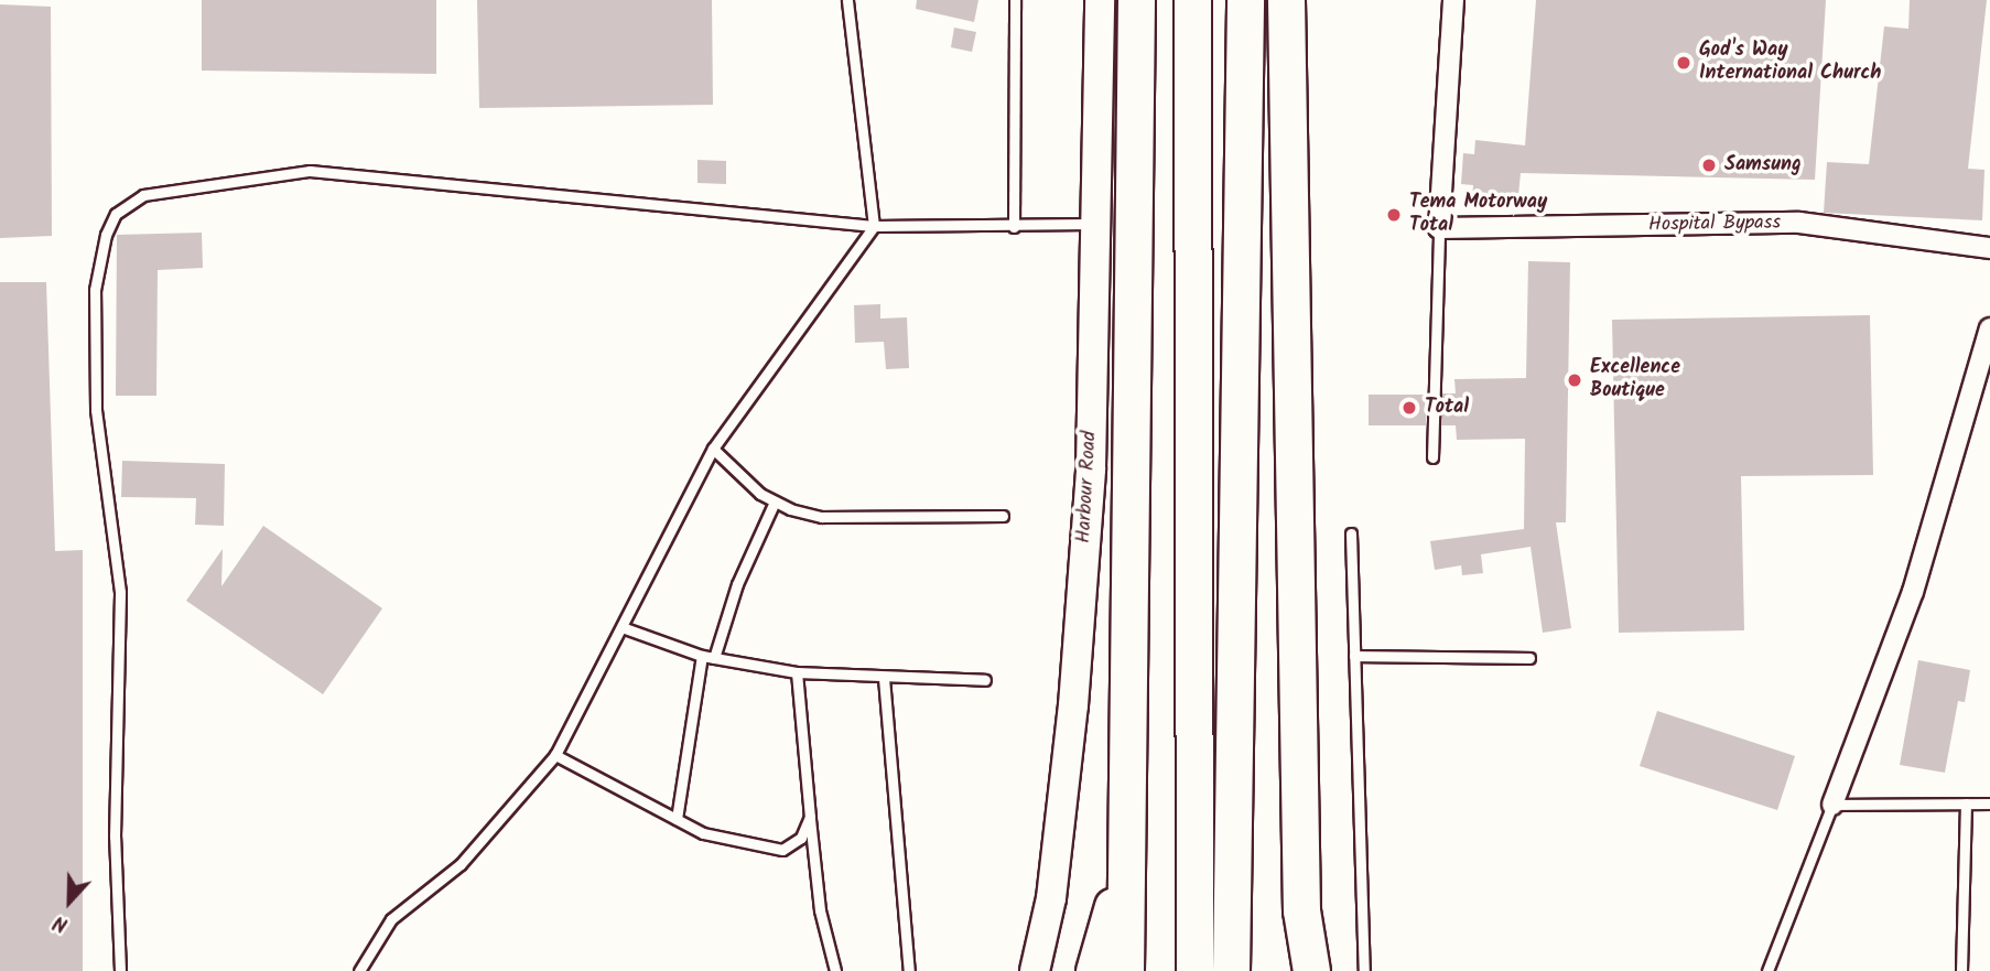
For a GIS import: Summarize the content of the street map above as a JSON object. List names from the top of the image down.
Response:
{
  "streets": {
    "street": ["Hospital Bypass", "Harbour Road"]
  },
  "places": [
    "God's Way International Church",
    "Samsung",
    "Tema Motorway Total",
    "Excellence Boutique",
    "Total"
  ],
  "north": "bottom"
}
